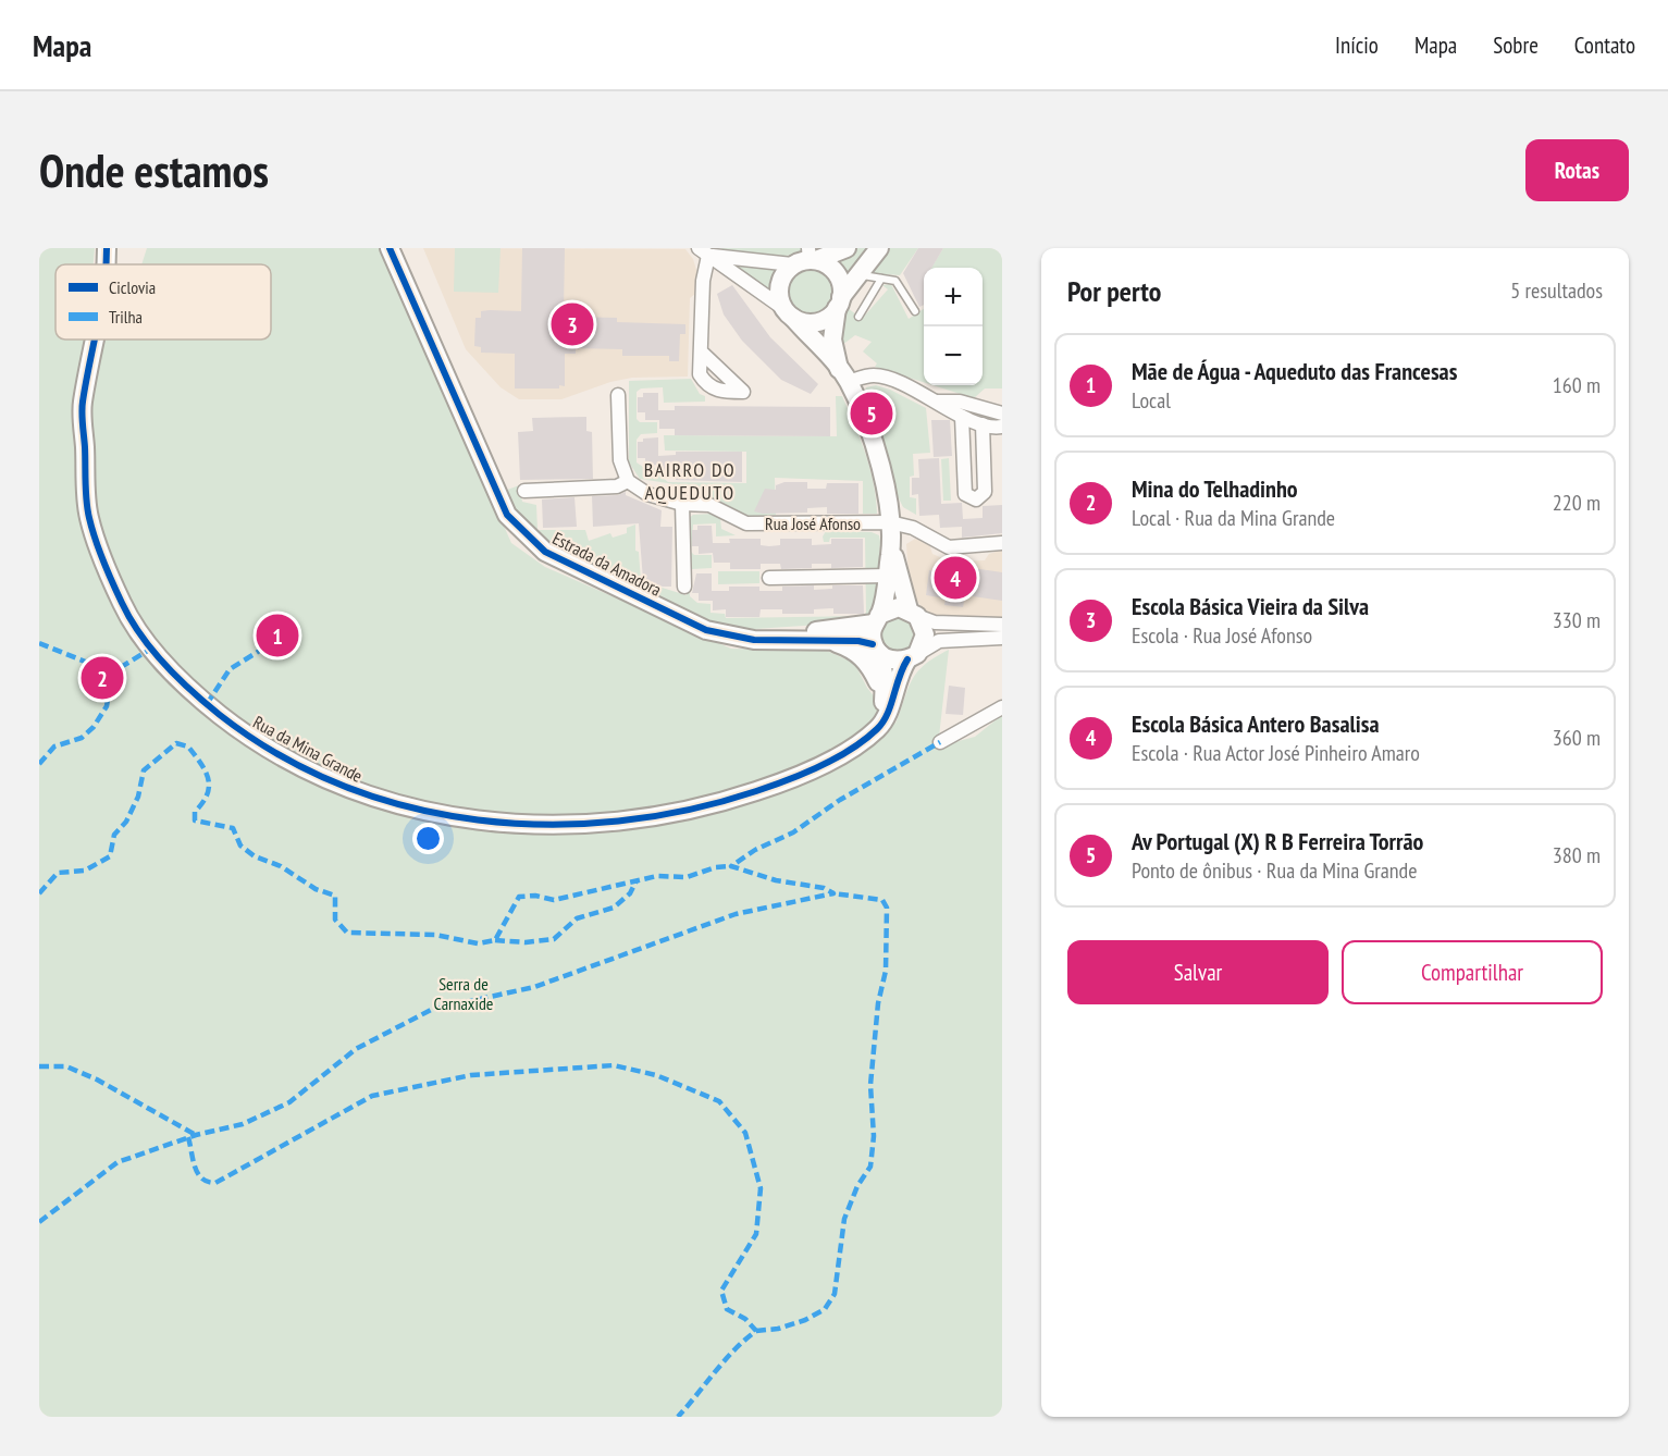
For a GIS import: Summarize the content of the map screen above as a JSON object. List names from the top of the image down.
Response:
{
  "streets": {
    "street": ["Rua José Afonso", "Estrada da Amadora", "Rua da Mina Grande"]
  },
  "crossings": [
    ["Estrada da Amadora", "Rua da Mina Grande"]
  ],
  "districts": ["BAIRRO DO AQUEDUTO"],
  "parks": ["Serra de Carnaxide"],
  "legend": ["Ciclovia", "Trilha"],
  "page": {
    "header": "Mapa",
    "nav": [
      "Início",
      "Mapa",
      "Sobre",
      "Contato"
    ],
    "buttons": [
      "Rotas",
      ["Salvar", "Compartilhar"]
    ],
    "title": "Onde estamos",
    "heading": ["Por perto", "5 resultados"],
    "map_buttons": ["+", "−"],
    "pins": [
      "3",
      "5",
      "4",
      "1",
      "2"
    ],
    "list": [
      {
        "mark": "1",
        "name": "Mãe de Água - Aqueduto das Francesas",
        "note": "Local",
        "value": "160 m"
      },
      {
        "mark": "2",
        "name": "Mina do Telhadinho",
        "note": "Local · Rua da Mina Grande",
        "value": "220 m"
      },
      {
        "mark": "3",
        "name": "Escola Básica Vieira da Silva",
        "note": "Escola · Rua José Afonso",
        "value": "330 m"
      },
      {
        "mark": "4",
        "name": "Escola Básica Antero Basalisa",
        "note": "Escola · Rua Actor José Pinheiro Amaro",
        "value": "360 m"
      },
      {
        "mark": "5",
        "name": "Av Portugal (X) R B Ferreira Torrão",
        "note": "Ponto de ônibus · Rua da Mina Grande",
        "value": "380 m"
      }
    ]
  }
}
